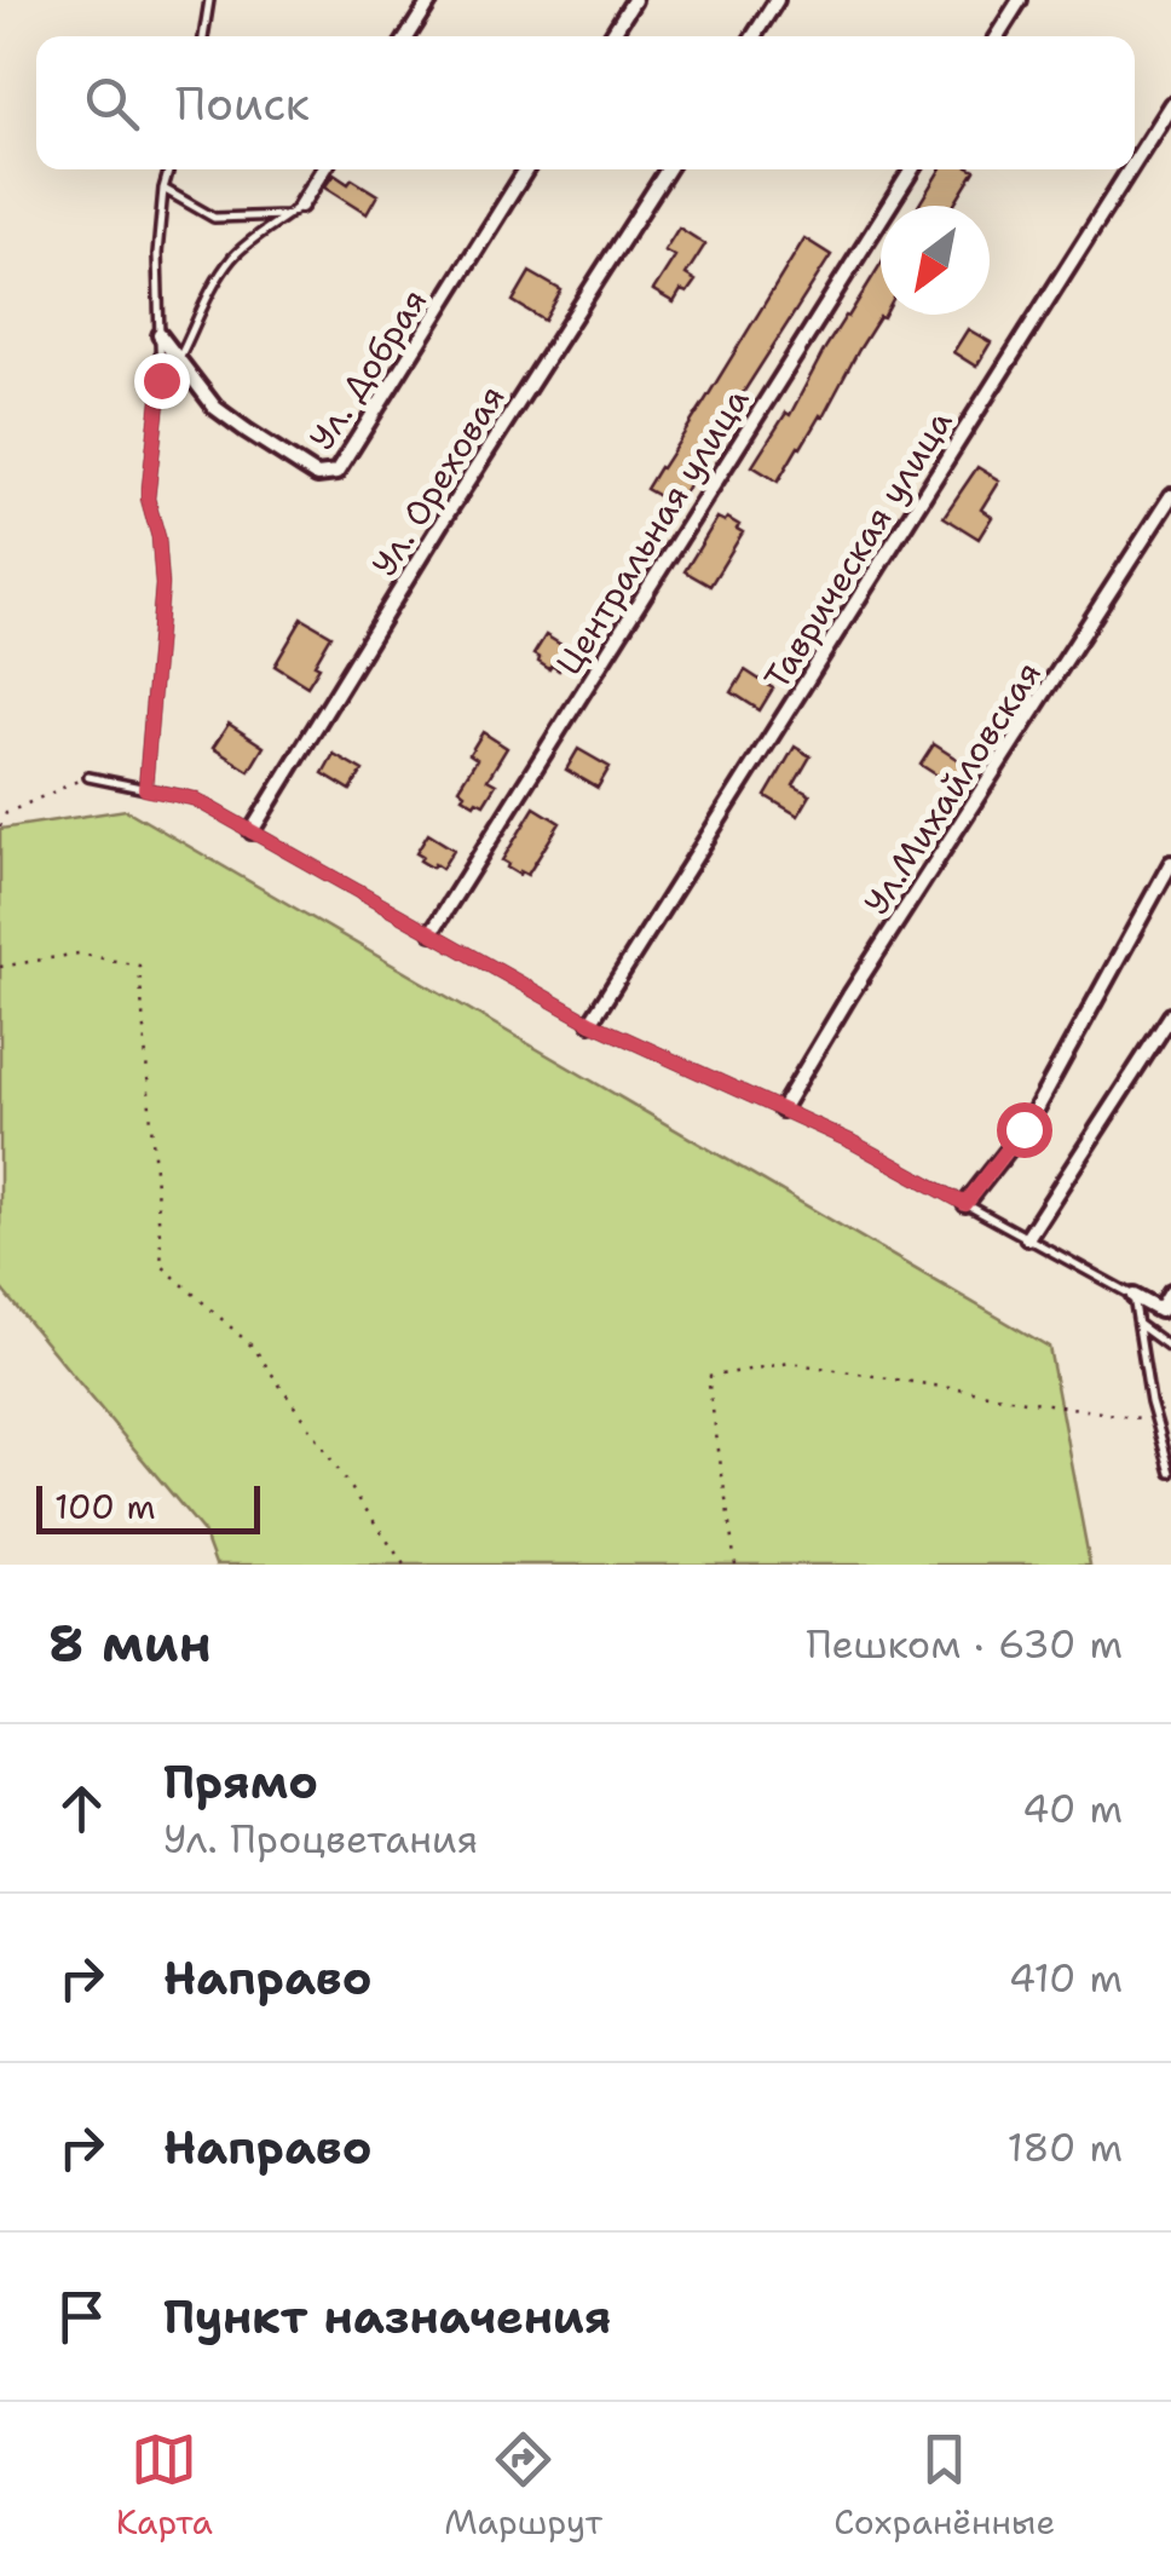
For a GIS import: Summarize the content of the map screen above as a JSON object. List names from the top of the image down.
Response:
{
  "streets": {
    "street": [
      "Ул. Добрая",
      "Ул. Ореховая",
      "Центральная улица",
      "Таврическая улица",
      "Ул.Михайловская"
    ]
  },
  "scale_bar": "100 m",
  "north": "bottom left",
  "page": {
    "search": "Поиск",
    "scale": "100 m",
    "heading": ["8 мин", "Пешком · 630 m"],
    "list": [
      ["Прямо", "Ул. Процветания", "40 m"],
      ["Направо", "410 m"],
      ["Направо", "180 m"],
      "Пункт назначения"
    ],
    "nav": ["Карта", "Маршрут", "Сохранённые"]
  }
}
